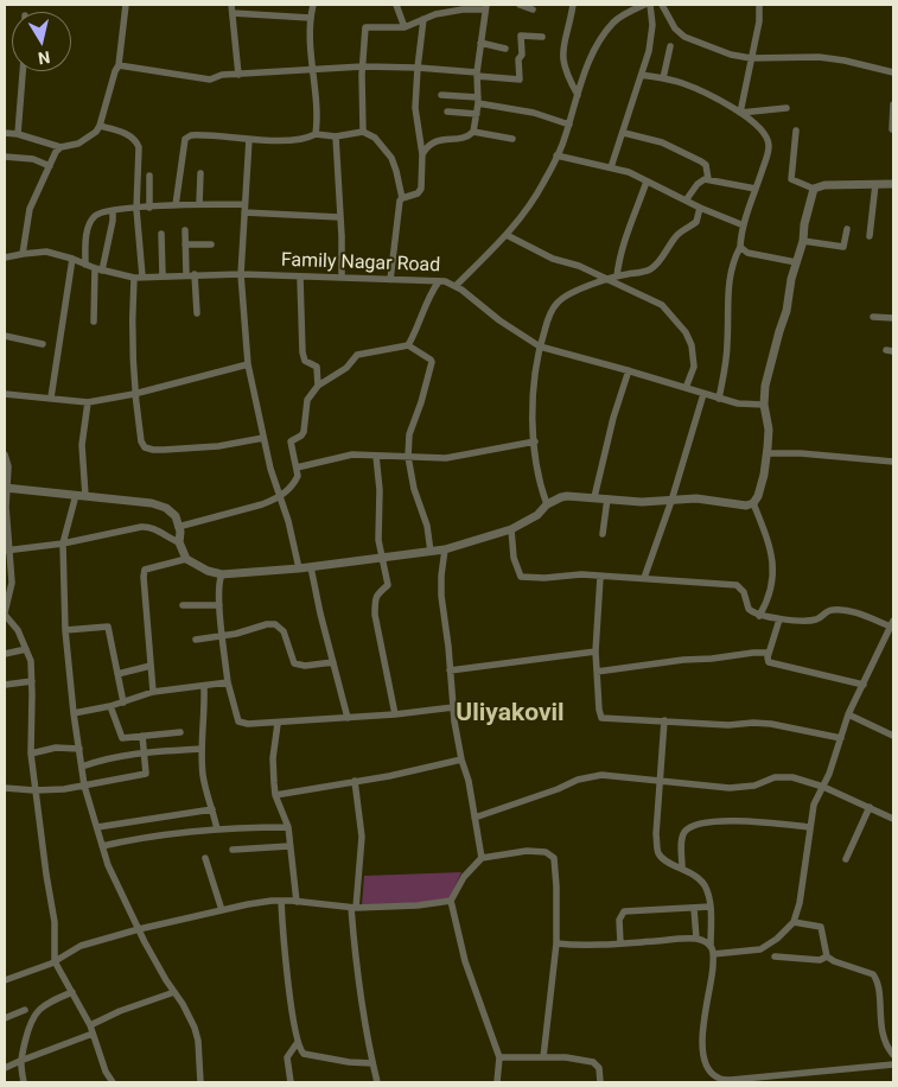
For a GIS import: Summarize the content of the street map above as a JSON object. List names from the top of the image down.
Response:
{
  "streets": {
    "street": ["Family Nagar Road"]
  },
  "districts": ["Uliyakovil"],
  "north": "bottom"
}
